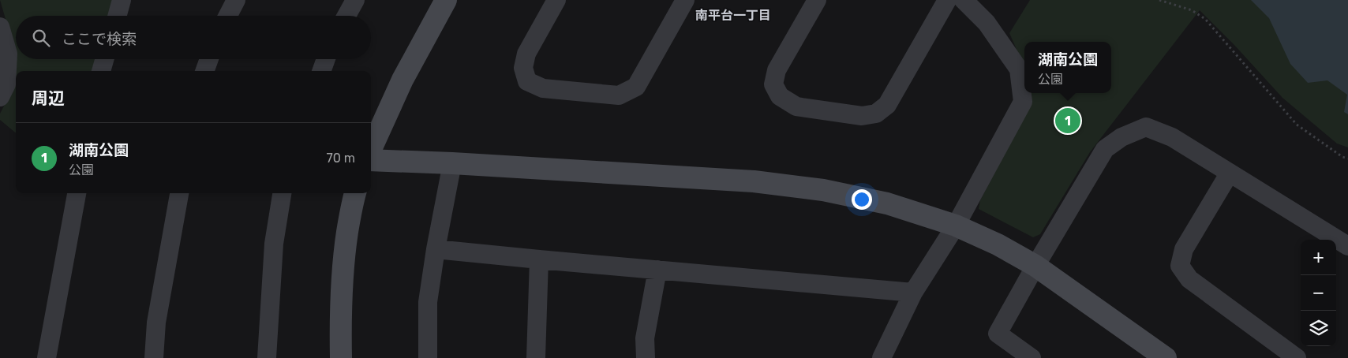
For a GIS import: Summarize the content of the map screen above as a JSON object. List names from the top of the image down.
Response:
{
  "districts": ["南平台一丁目"],
  "page": {
    "search": "ここで検索",
    "popup": ["湖南公園", "公園"],
    "heading": "周辺",
    "pins": "1",
    "list": [
      {
        "mark": "1",
        "name": "湖南公園",
        "note": "公園",
        "value": "70 m"
      }
    ],
    "map_buttons": ["+", "−"]
  }
}
